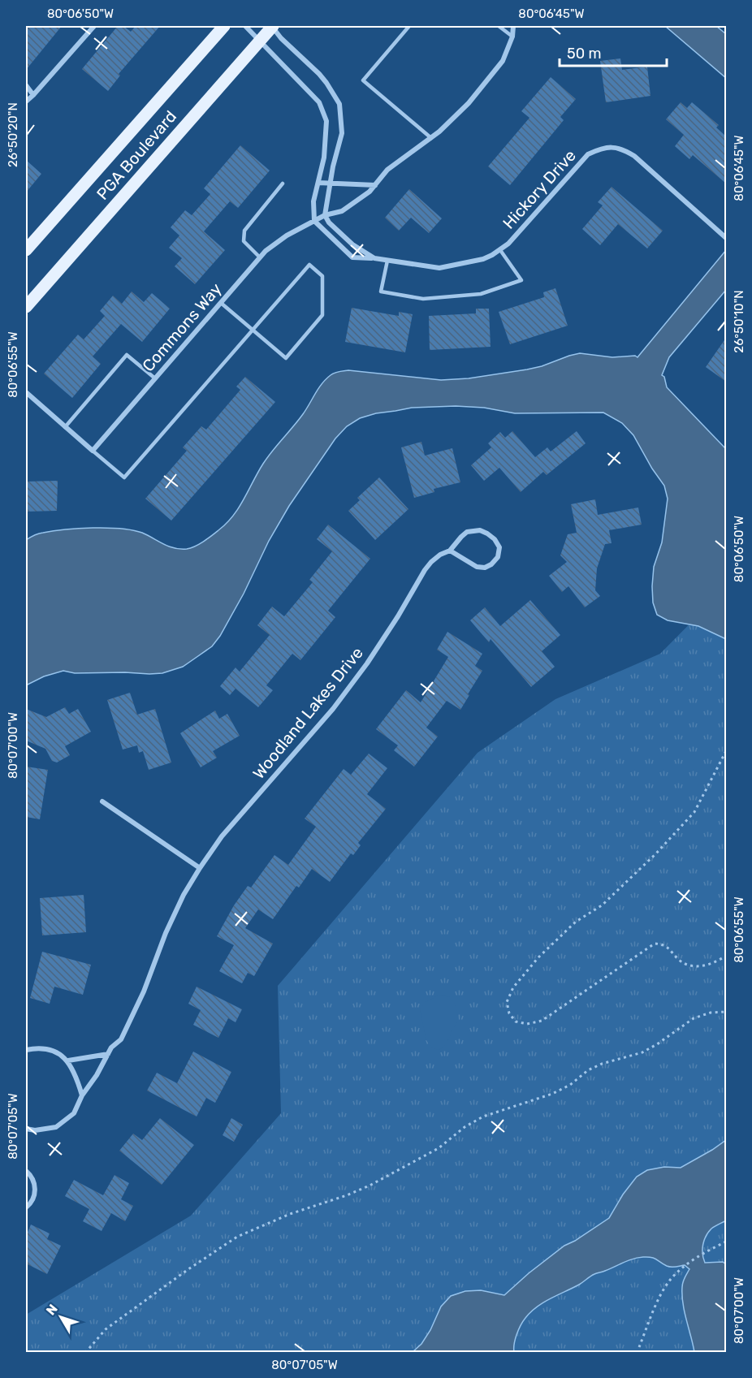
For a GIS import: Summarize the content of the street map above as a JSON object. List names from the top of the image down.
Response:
{
  "streets": {
    "main road": ["PGA Boulevard"],
    "street": ["Hickory Drive", "Commons Way", "Woodland Lakes Drive"]
  },
  "crossings": [
    ["Hickory Drive", "Commons Way"]
  ],
  "scale_bar": "50 m",
  "north": "top left",
  "coordinates": [
    "80°06'50\"W",
    "80°06'45\"W",
    "26°50'20\"N",
    "26°50'10\"N",
    "80°06'55\"W",
    "80°07'00\"W",
    "80°07'05\"W"
  ]
}
